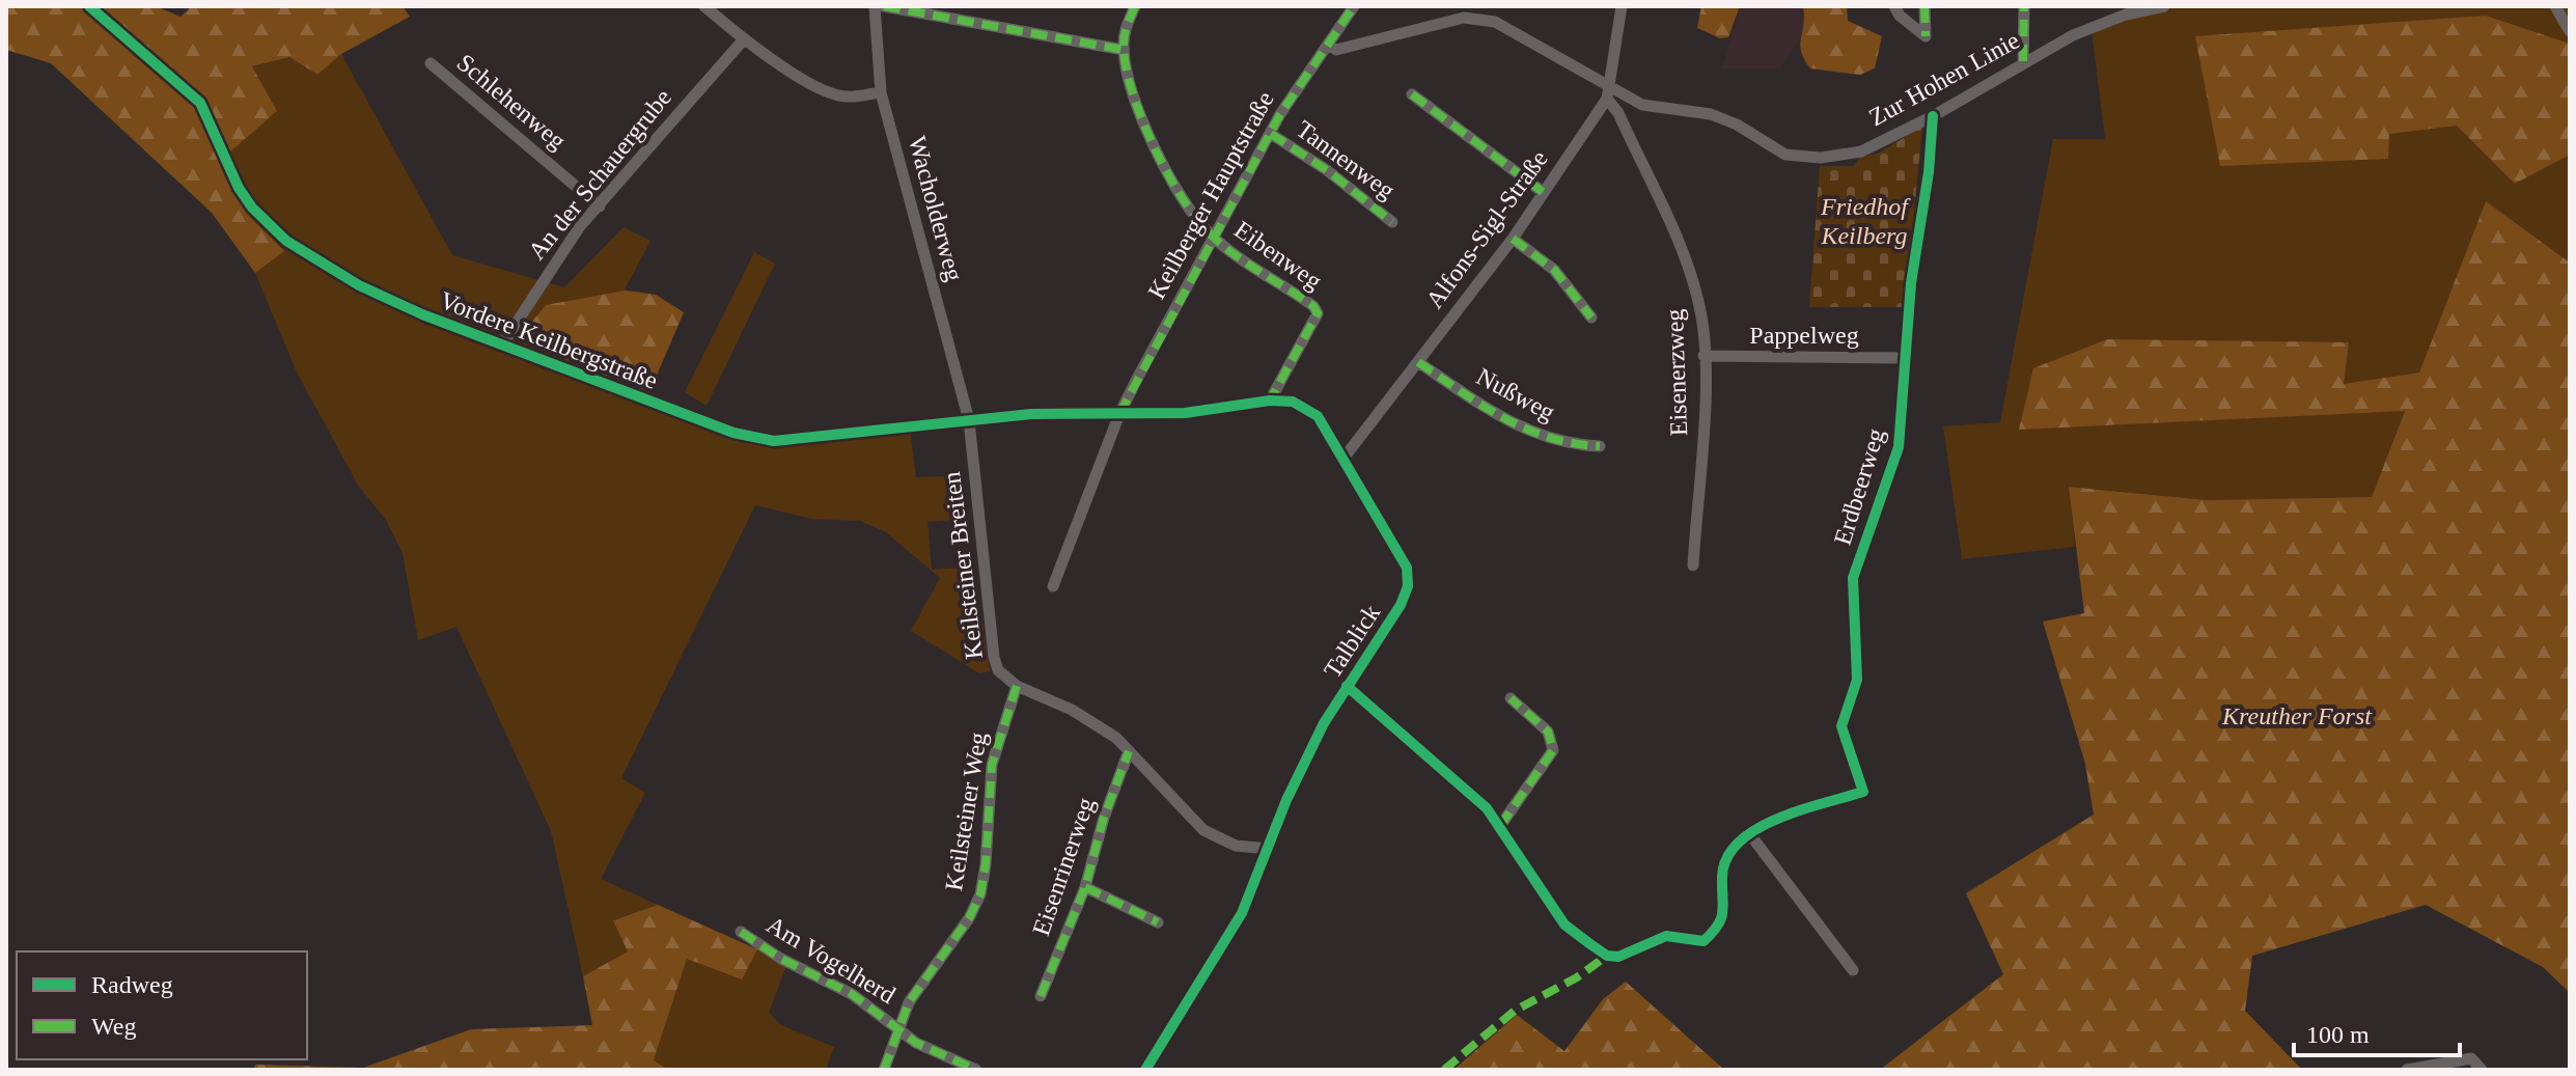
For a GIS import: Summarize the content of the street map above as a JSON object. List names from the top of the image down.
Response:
{
  "streets": {
    "street": [
      "Zur Hohen Linie",
      "Schlehenweg",
      "Tannenweg",
      "An der Schauergrube",
      "Keilberger Hauptstraße",
      "Wacholderweg",
      "Alfons-Sigl-Straße",
      "Eibenweg",
      "Pappelweg",
      "Vordere Keilbergstraße",
      "Eisenerzweg",
      "Nußweg",
      "Erdbeerweg",
      "Keilsteiner Breiten",
      "Talblick",
      "Keilsteiner Weg",
      "Eisenrinerweg",
      "Am Vogelherd"
    ]
  },
  "crossings": [
    ["Zur Hohen Linie", "Keilberger Hauptstraße"],
    ["Zur Hohen Linie", "Erdbeerweg"],
    ["Schlehenweg", "An der Schauergrube"],
    ["Tannenweg", "Keilberger Hauptstraße"],
    ["An der Schauergrube", "Vordere Keilbergstraße"],
    ["Keilberger Hauptstraße", "Eibenweg"],
    ["Keilberger Hauptstraße", "Vordere Keilbergstraße"],
    ["Keilberger Hauptstraße", "Talblick"],
    ["Wacholderweg", "Vordere Keilbergstraße"],
    ["Wacholderweg", "Keilsteiner Breiten"],
    ["Alfons-Sigl-Straße", "Eisenerzweg"],
    ["Alfons-Sigl-Straße", "Nußweg"],
    ["Alfons-Sigl-Straße", "Talblick"],
    ["Eibenweg", "Talblick"],
    ["Pappelweg", "Eisenerzweg"],
    ["Pappelweg", "Erdbeerweg"],
    ["Vordere Keilbergstraße", "Keilsteiner Breiten"],
    ["Vordere Keilbergstraße", "Talblick"],
    ["Keilsteiner Breiten", "Talblick"],
    ["Keilsteiner Breiten", "Keilsteiner Weg"],
    ["Keilsteiner Breiten", "Eisenrinerweg"],
    ["Keilsteiner Weg", "Am Vogelherd"]
  ],
  "parks": ["Friedhof Keilberg", "Kreuther Forst"],
  "legend": ["Radweg", "Weg"],
  "scale_bar": "100 m"
}
